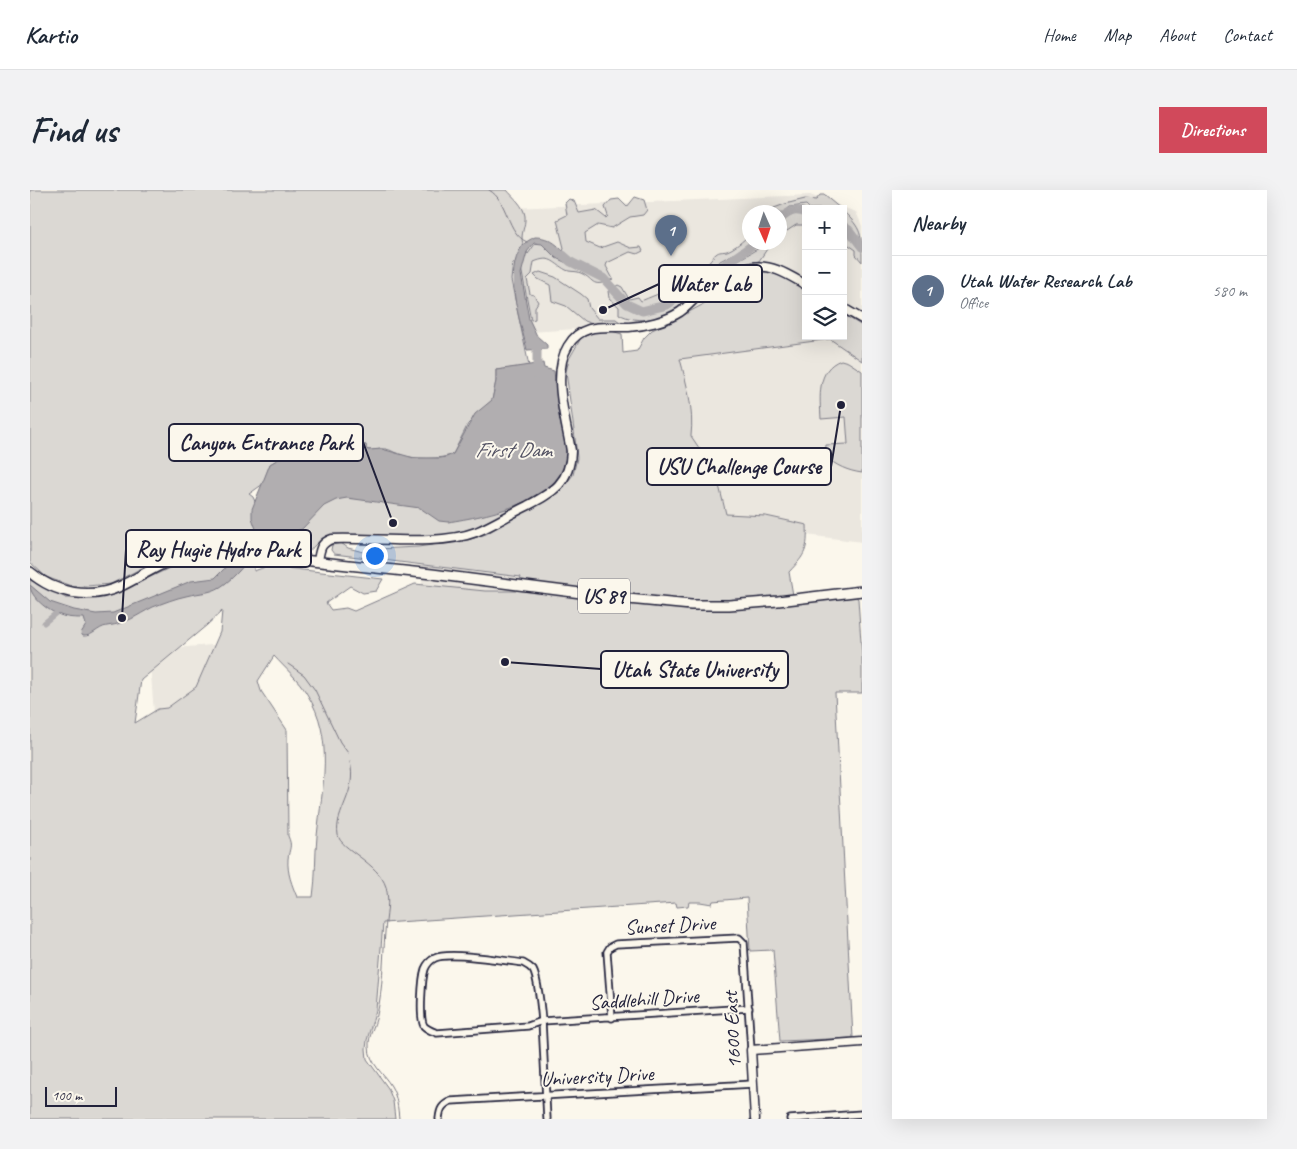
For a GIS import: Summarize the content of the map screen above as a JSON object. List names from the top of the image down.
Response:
{
  "streets": {
    "main road": ["US 89"],
    "street": [
      "Sunset Drive",
      "Saddlehill Drive",
      "1600 East",
      "University Drive"
    ]
  },
  "crossings": [
    ["Sunset Drive", "Saddlehill Drive"],
    ["Sunset Drive", "1600 East"],
    ["Saddlehill Drive", "1600 East"],
    ["1600 East", "University Drive"]
  ],
  "water": ["First Dam"],
  "places": [
    "Water Lab",
    "USU Challenge Course",
    "Canyon Entrance Park",
    "Ray Hugie Hydro Park",
    "Utah State University"
  ],
  "scale_bar": "100 m",
  "north": "bottom",
  "page": {
    "header": "Kartio",
    "nav": [
      "Home",
      "Map",
      "About",
      "Contact"
    ],
    "buttons": "Directions",
    "title": "Find us",
    "heading": "Nearby",
    "map_buttons": ["+", "−"],
    "pins": "1",
    "list": [
      {
        "mark": "1",
        "name": "Utah Water Research Lab",
        "note": "Office",
        "value": "580 m"
      }
    ],
    "scale": "100 m"
  }
}
